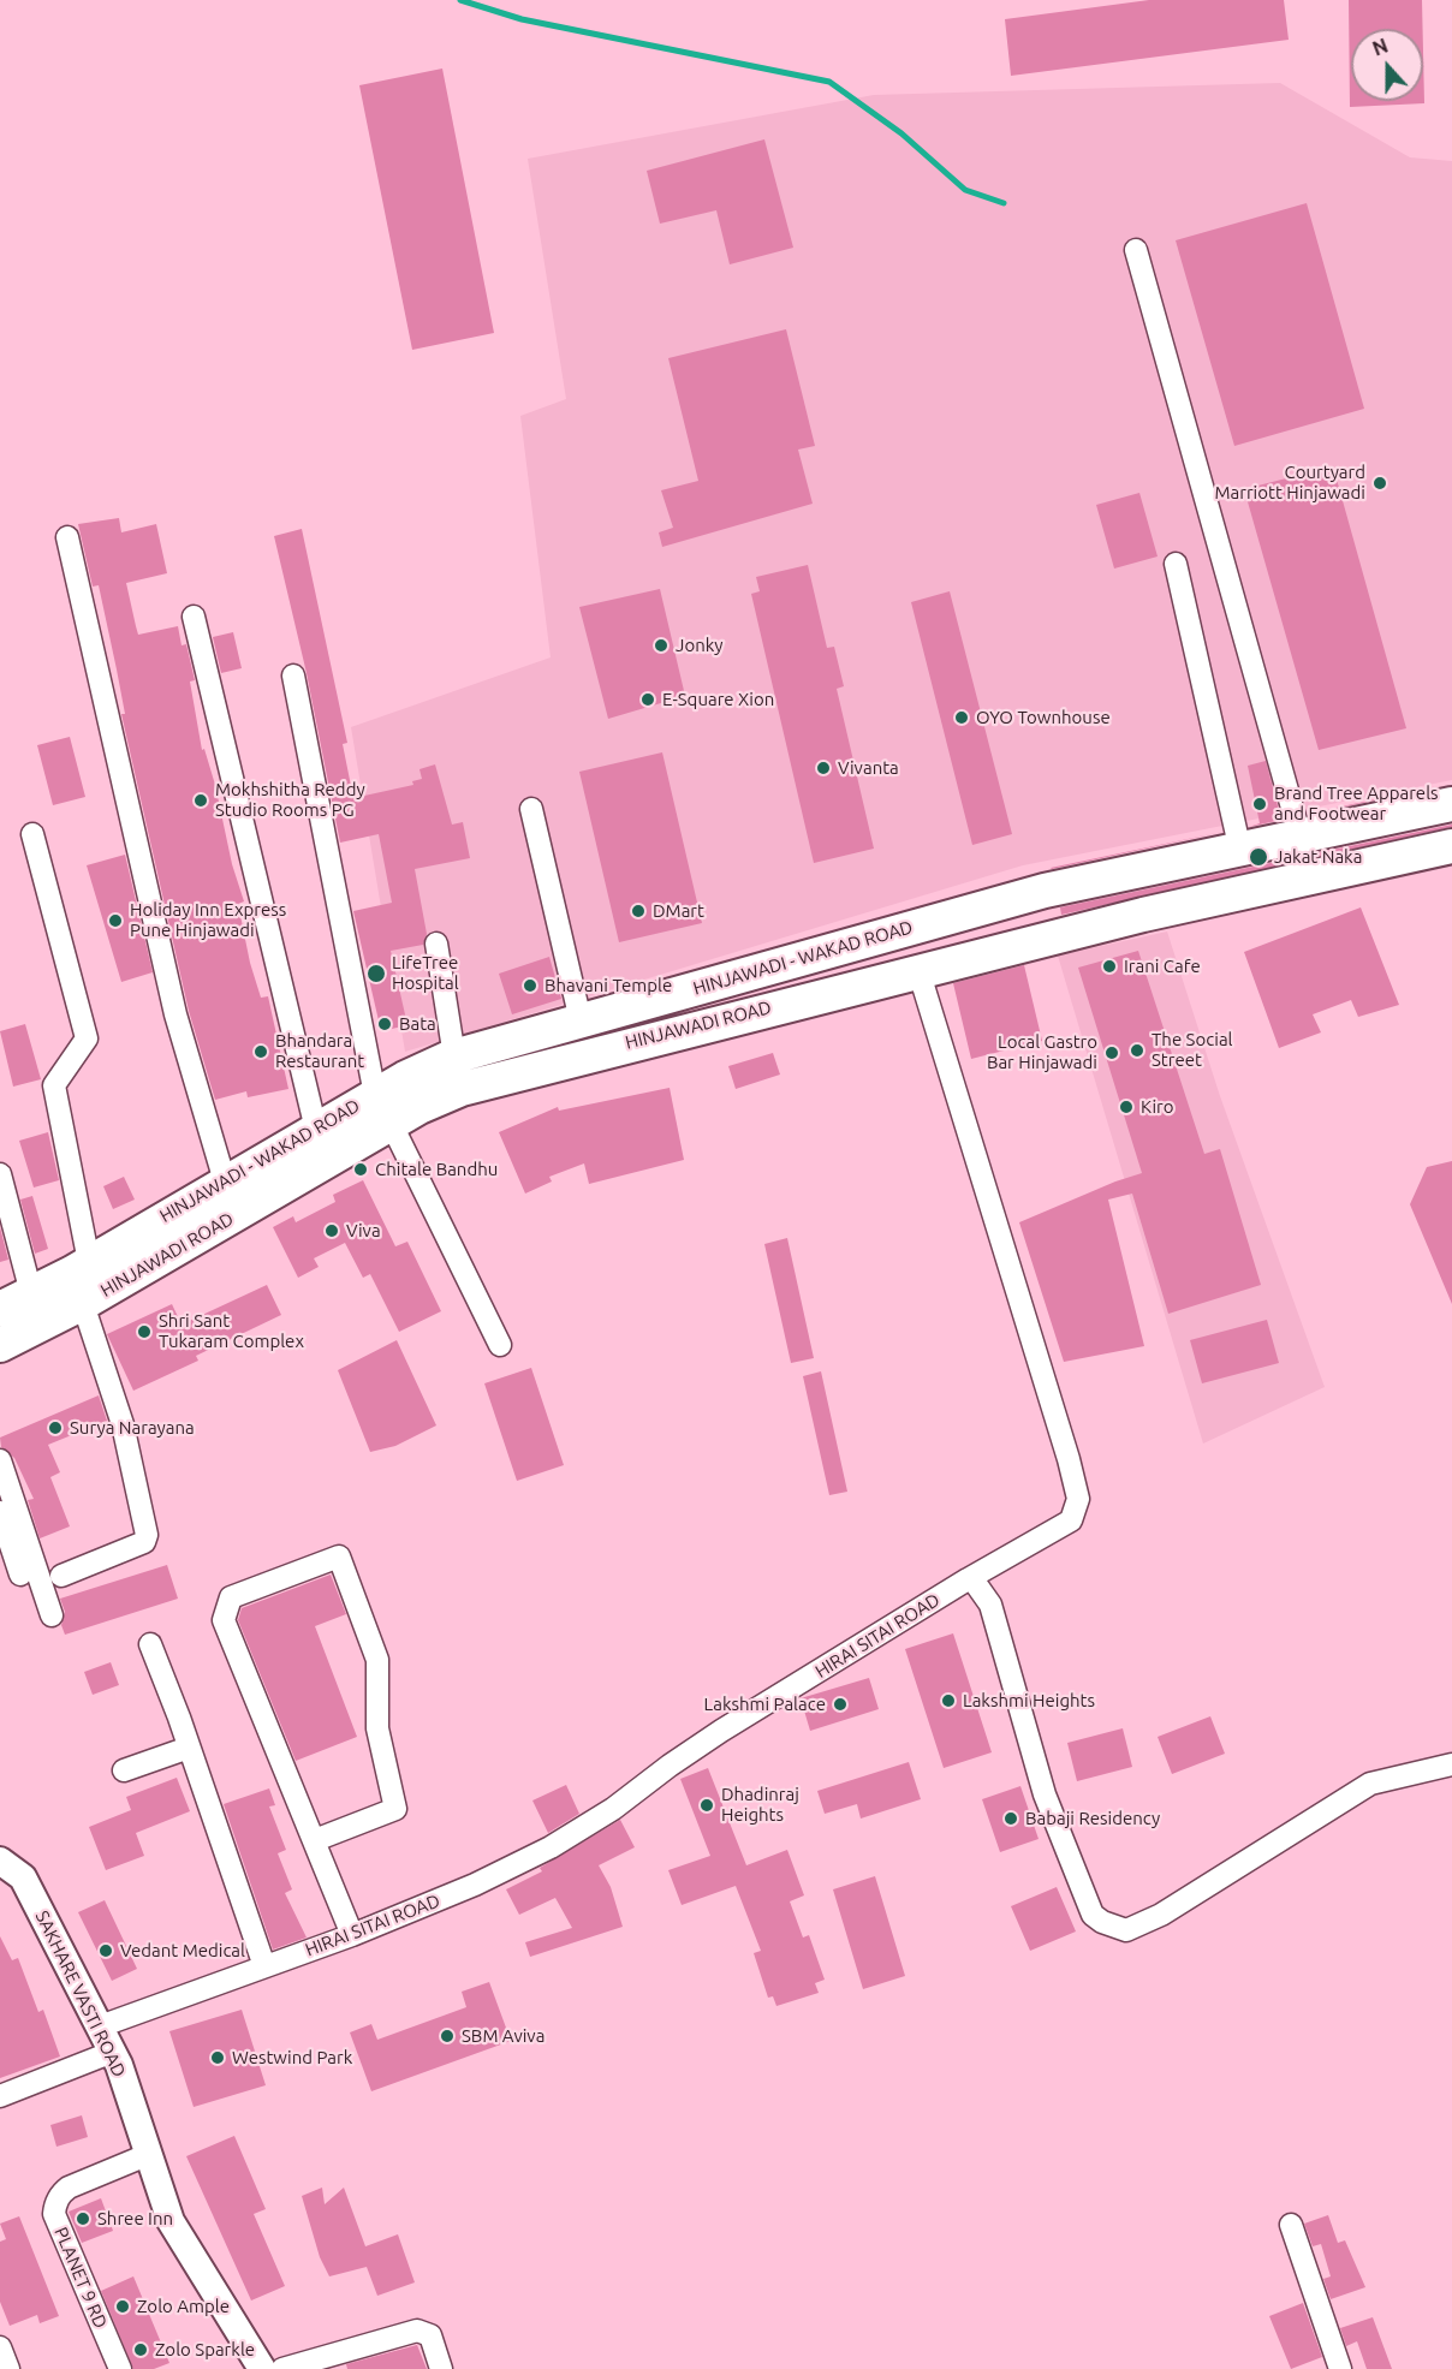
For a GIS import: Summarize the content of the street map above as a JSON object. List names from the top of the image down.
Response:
{
  "streets": {
    "main road": ["HINJAWADI - WAKAD ROAD", "HINJAWADI ROAD"],
    "street": ["HIRAI SITAI ROAD", "SAKHARE VASTI ROAD", "PLANET 9 RD"]
  },
  "crossings": [
    ["HINJAWADI - WAKAD ROAD", "HINJAWADI ROAD"],
    ["HINJAWADI ROAD", "HIRAI SITAI ROAD"],
    ["HIRAI SITAI ROAD", "SAKHARE VASTI ROAD"],
    ["SAKHARE VASTI ROAD", "PLANET 9 RD"]
  ],
  "places": [
    "Courtyard Marriott Hinjawadi",
    "Jonky",
    "E-Square Xion",
    "OYO Townhouse",
    "Vivanta",
    "Mokhshitha Reddy Studio Rooms PG",
    "Brand Tree Apparels and Footwear",
    "Jakat Naka",
    "DMart",
    "Holiday Inn Express Pune Hinjawadi",
    "Irani Cafe",
    "LifeTree Hospital",
    "Bhavani Temple",
    "Bata",
    "The Social Street",
    "Bhandara Restaurant",
    "Local Gastro Bar Hinjawadi",
    "Kiro",
    "Chitale Bandhu",
    "Viva",
    "Shri Sant Tukaram Complex",
    "Surya Narayana",
    "Lakshmi Heights",
    "Lakshmi Palace",
    "Dhadinraj Heights",
    "Babaji Residency",
    "Vedant Medical",
    "SBM Aviva",
    "Westwind Park",
    "Shree Inn",
    "Zolo Ample",
    "Zolo Sparkle"
  ],
  "north": "top"
}
